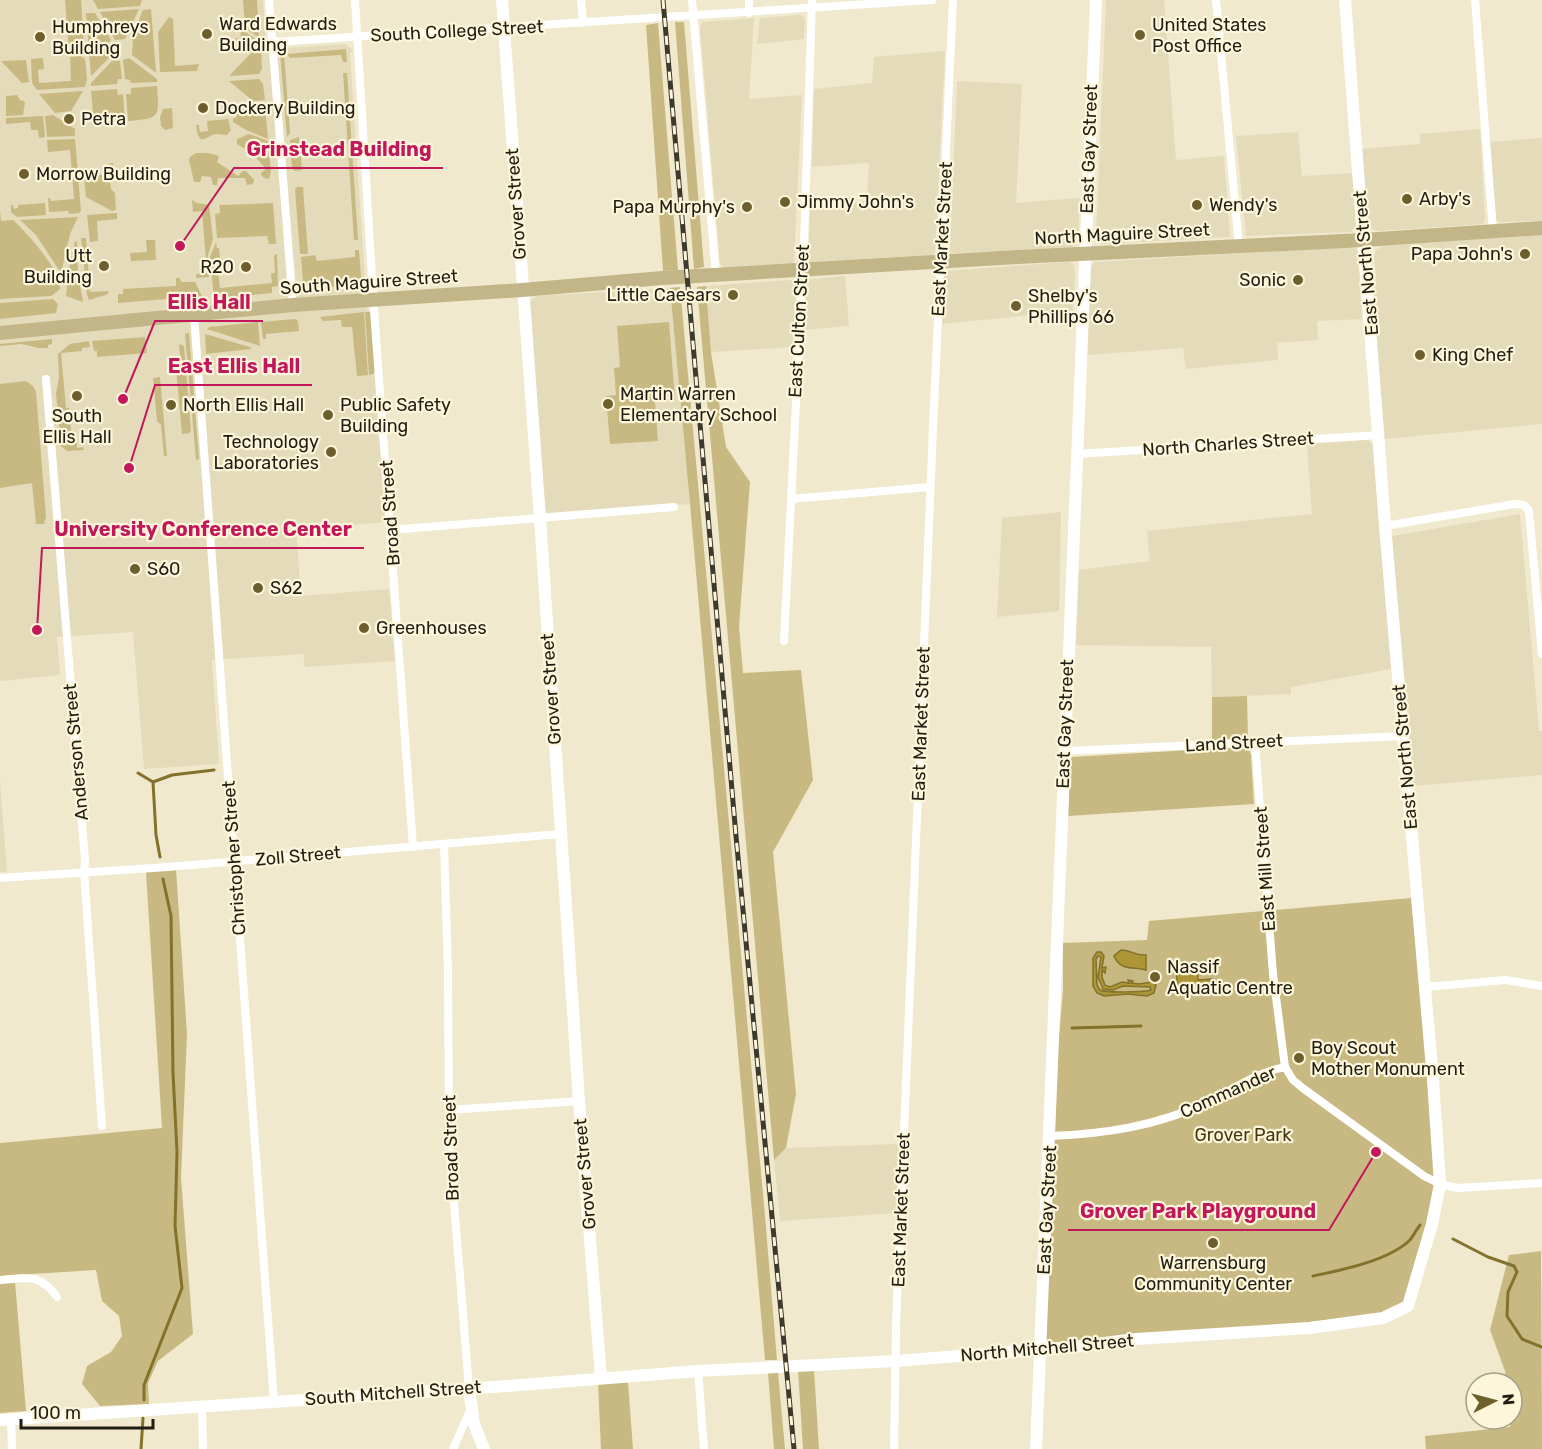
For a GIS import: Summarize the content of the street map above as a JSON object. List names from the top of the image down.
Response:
{
  "streets": {
    "main road": ["North Maguire Street", "South Maguire Street"],
    "street": [
      "South College Street",
      "East Gay Street",
      "Grover Street",
      "East Market Street",
      "East North Street",
      "East Culton Street",
      "North Charles Street",
      "Broad Street",
      "Land Street",
      "Anderson Street",
      "Zoll Street",
      "Christopher Street",
      "East Mill Street",
      "Commander",
      "North Mitchell Street",
      "South Mitchell Street"
    ]
  },
  "crossings": [
    ["South College Street", "Grover Street"],
    ["South College Street", "East Culton Street"],
    ["South College Street", "Broad Street"],
    ["East Gay Street", "North Maguire Street"],
    ["East Gay Street", "North Charles Street"],
    ["East Gay Street", "Land Street"],
    ["East Gay Street", "Commander"],
    ["East Gay Street", "North Mitchell Street"],
    ["Grover Street", "South Maguire Street"],
    ["Grover Street", "Zoll Street"],
    ["Grover Street", "South Mitchell Street"],
    ["North Maguire Street", "East Market Street"],
    ["North Maguire Street", "East North Street"],
    ["North Maguire Street", "South Maguire Street"],
    ["North Maguire Street", "East Culton Street"],
    ["East Market Street", "North Mitchell Street"],
    ["East North Street", "North Charles Street"],
    ["East North Street", "Land Street"],
    ["East North Street", "Commander"],
    ["East North Street", "North Mitchell Street"],
    ["South Maguire Street", "Broad Street"],
    ["South Maguire Street", "Christopher Street"],
    ["Broad Street", "Zoll Street"],
    ["Broad Street", "South Mitchell Street"],
    ["Land Street", "East Mill Street"],
    ["Anderson Street", "Zoll Street"],
    ["Zoll Street", "Christopher Street"],
    ["Christopher Street", "South Mitchell Street"],
    ["East Mill Street", "Commander"],
    ["North Mitchell Street", "South Mitchell Street"]
  ],
  "parks": ["Grover Park"],
  "places": [
    "Ward Edwards Building",
    "United States Post Office",
    "Humphreys Building",
    "Dockery Building",
    "Petra",
    "Morrow Building",
    "Arby's",
    "Jimmy John's",
    "Wendy's",
    "Papa Murphy's",
    "Grinstead Building",
    "Papa John's",
    "Utt Building",
    "R20",
    "Sonic",
    "Little Caesars",
    "Shelby's Phillips 66",
    "King Chef",
    "South Ellis Hall",
    "Ellis Hall",
    "Martin Warren Elementary School",
    "North Ellis Hall",
    "Public Safety Building",
    "Technology Laboratories",
    "East Ellis Hall",
    "S60",
    "S62",
    "Greenhouses",
    "University Conference Center",
    "Nassif Aquatic Centre",
    "Boy Scout Mother Monument",
    "Grover Park Playground",
    "Warrensburg Community Center"
  ],
  "scale_bar": "100 m",
  "north": "right"
}
